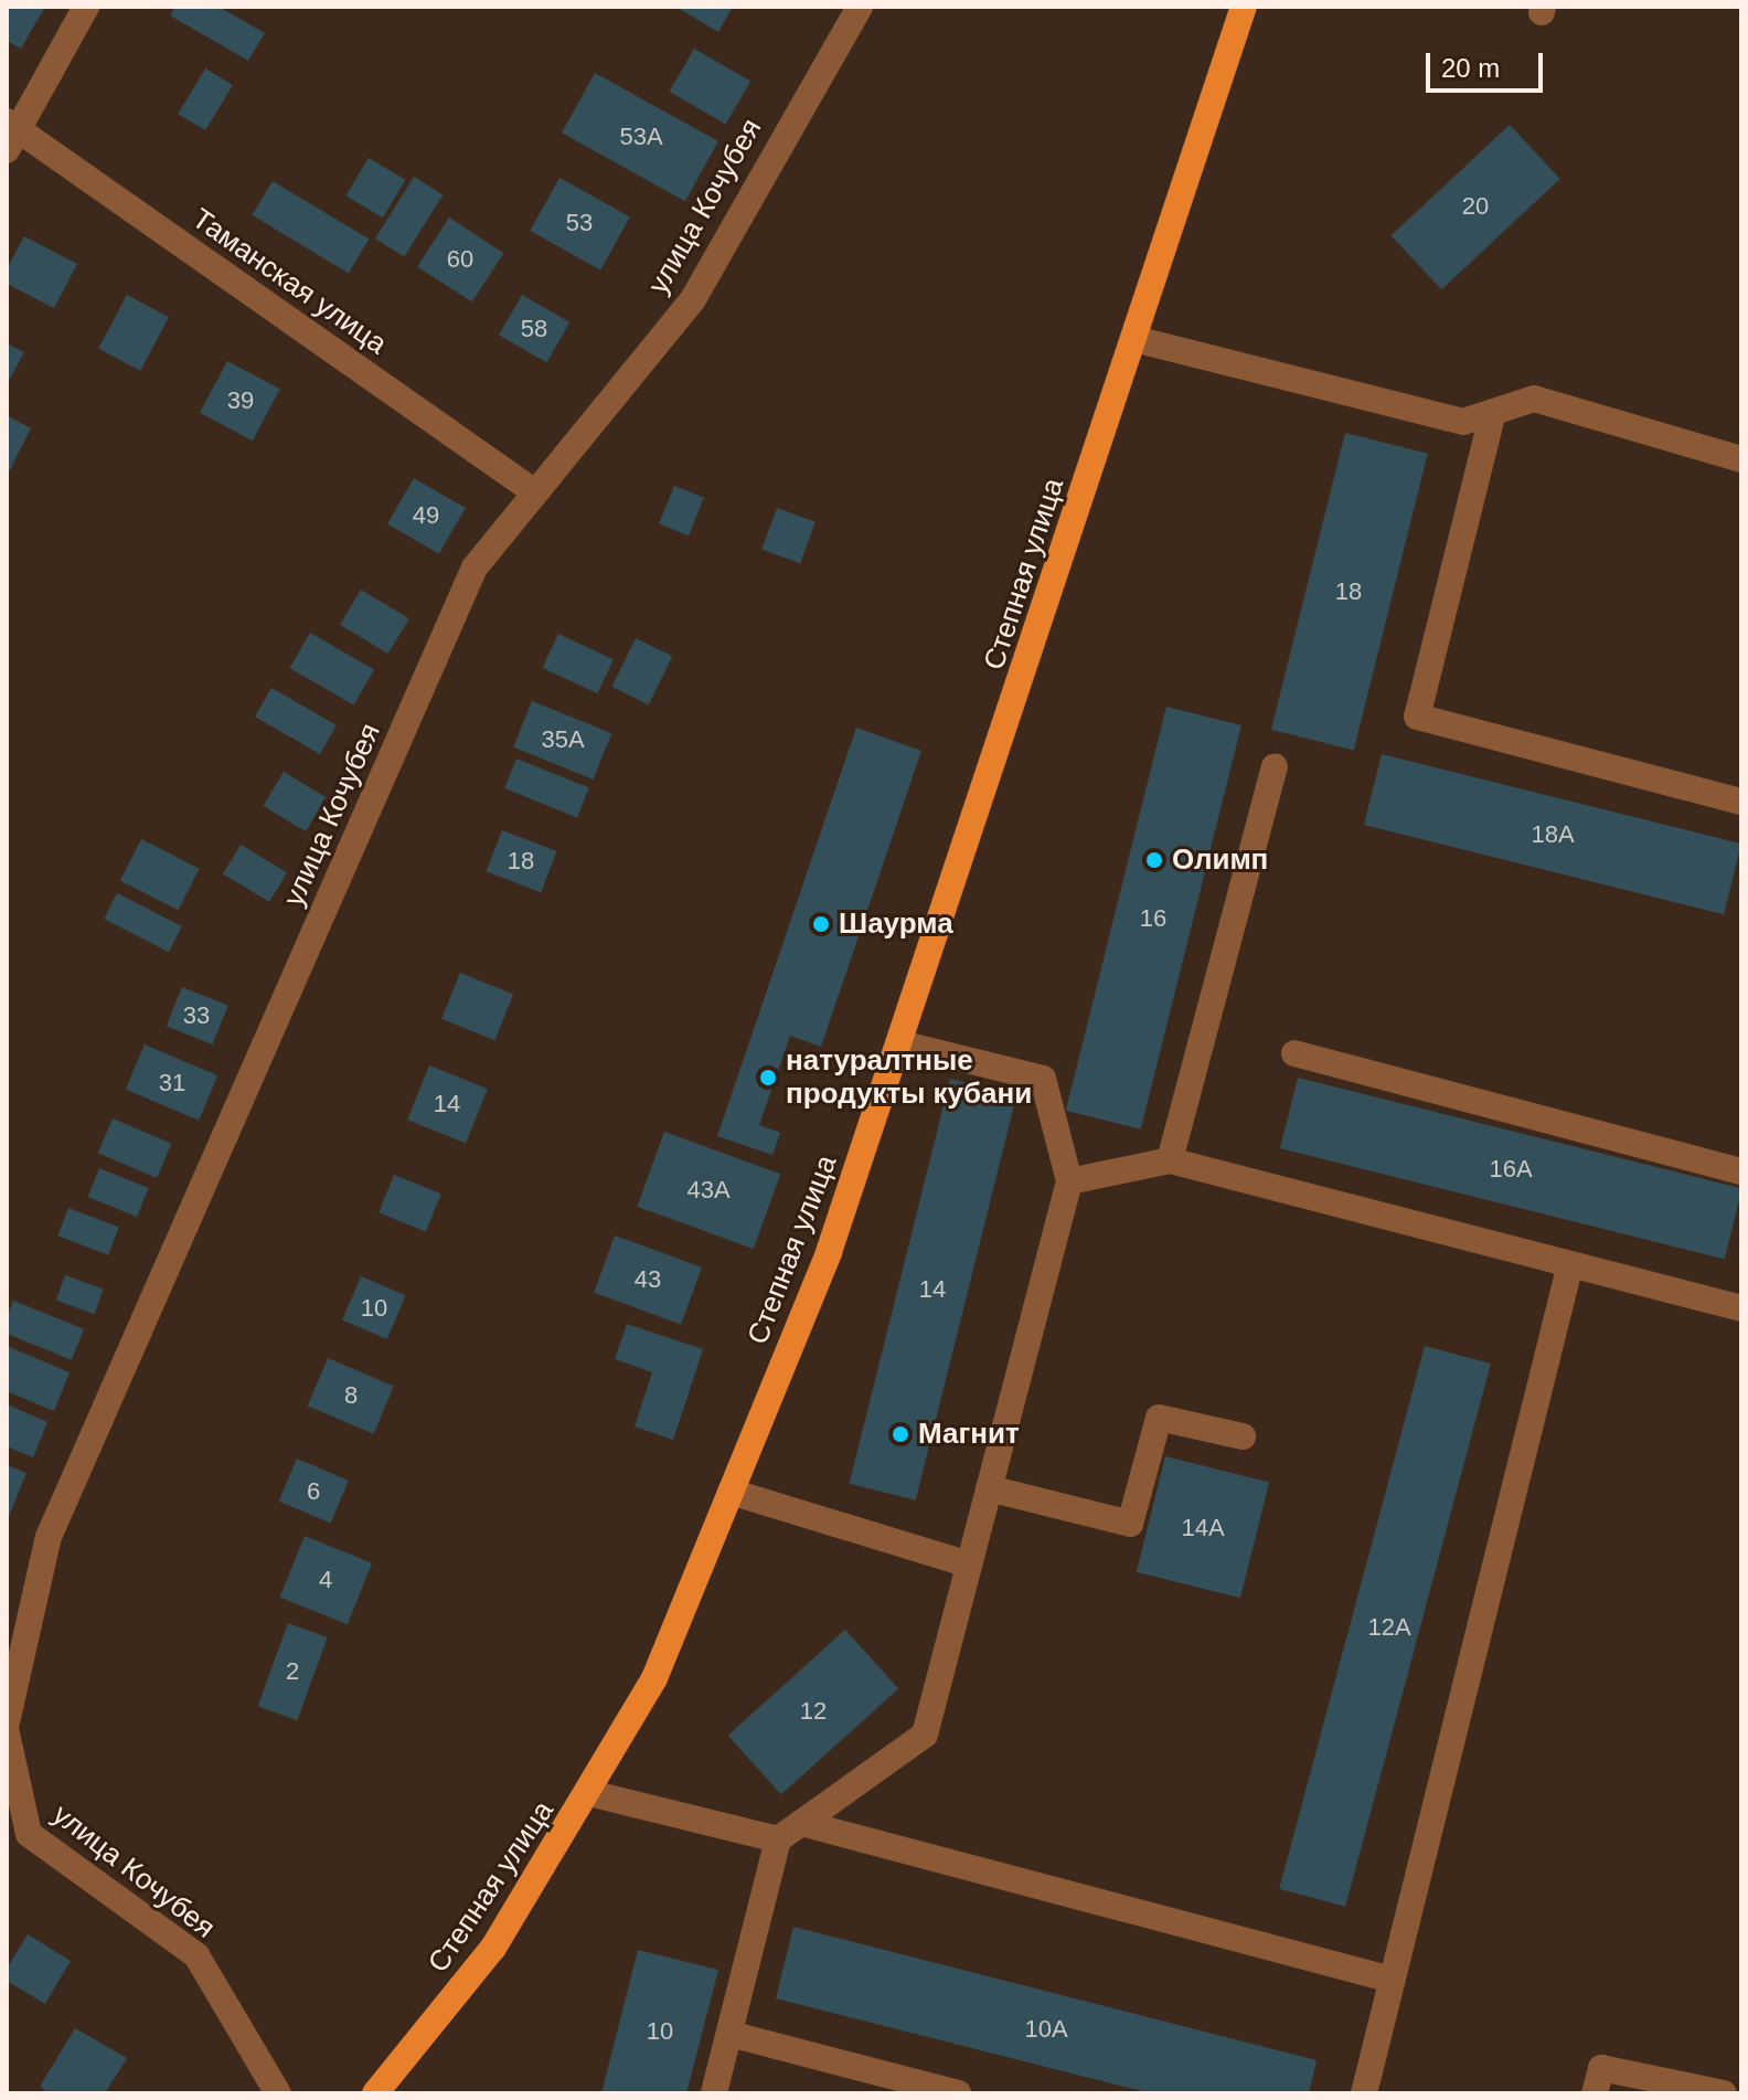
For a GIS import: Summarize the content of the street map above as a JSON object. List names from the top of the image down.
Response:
{
  "streets": {
    "main road": ["Степная улица"],
    "street": ["улица Кочубея", "Таманская улица"]
  },
  "crossings": [
    ["улица Кочубея", "Таманская улица"]
  ],
  "places": [
    "Олимп",
    "Шаурма",
    "натуралтные продукты кубани",
    "Магнит"
  ],
  "house_numbers": [
    "53А",
    "20",
    "53",
    "60",
    "58",
    "39",
    "49",
    "18",
    "35А",
    "18А",
    "18",
    "16",
    "33",
    "31",
    "14",
    "16А",
    "43А",
    "43",
    "14",
    "10",
    "8",
    "6",
    "14А",
    "4",
    "12А",
    "2",
    "12",
    "10А",
    "10"
  ],
  "scale_bar": "20 m"
}
